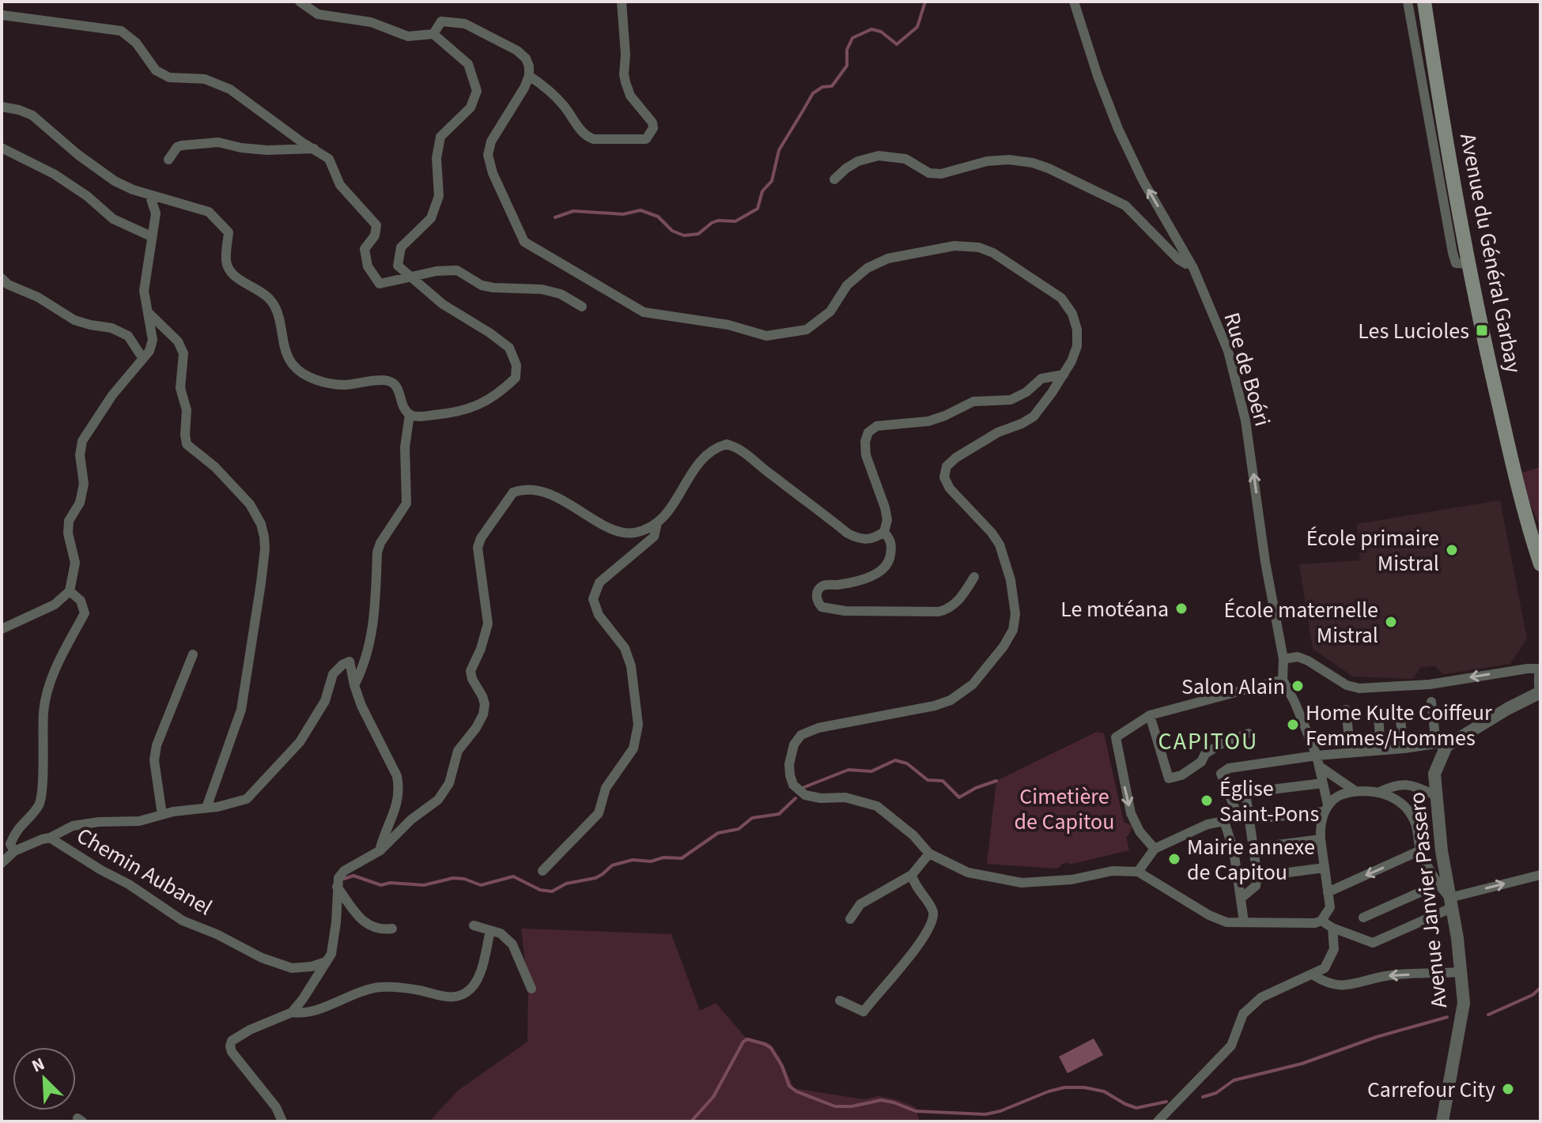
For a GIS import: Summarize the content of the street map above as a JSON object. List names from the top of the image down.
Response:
{
  "streets": {
    "main road": ["Avenue du Général Garbay"],
    "street": ["Rue de Boéri", "Chemin Aubanel", "Avenue Janvier Passero"]
  },
  "one_way": ["Rue de Boéri"],
  "districts": ["CAPITOU"],
  "parks": ["Cimetière de Capitou"],
  "places": {
    "transit": ["Les Lucioles"],
    "other": [
      "École primaire Mistral",
      "Le motéana",
      "École maternelle Mistral",
      "Salon Alain",
      "Home Kulte Coiffeur Femmes/Hommes",
      "Église Saint-Pons",
      "Mairie annexe de Capitou",
      "Carrefour City"
    ]
  },
  "north": "top left"
}
